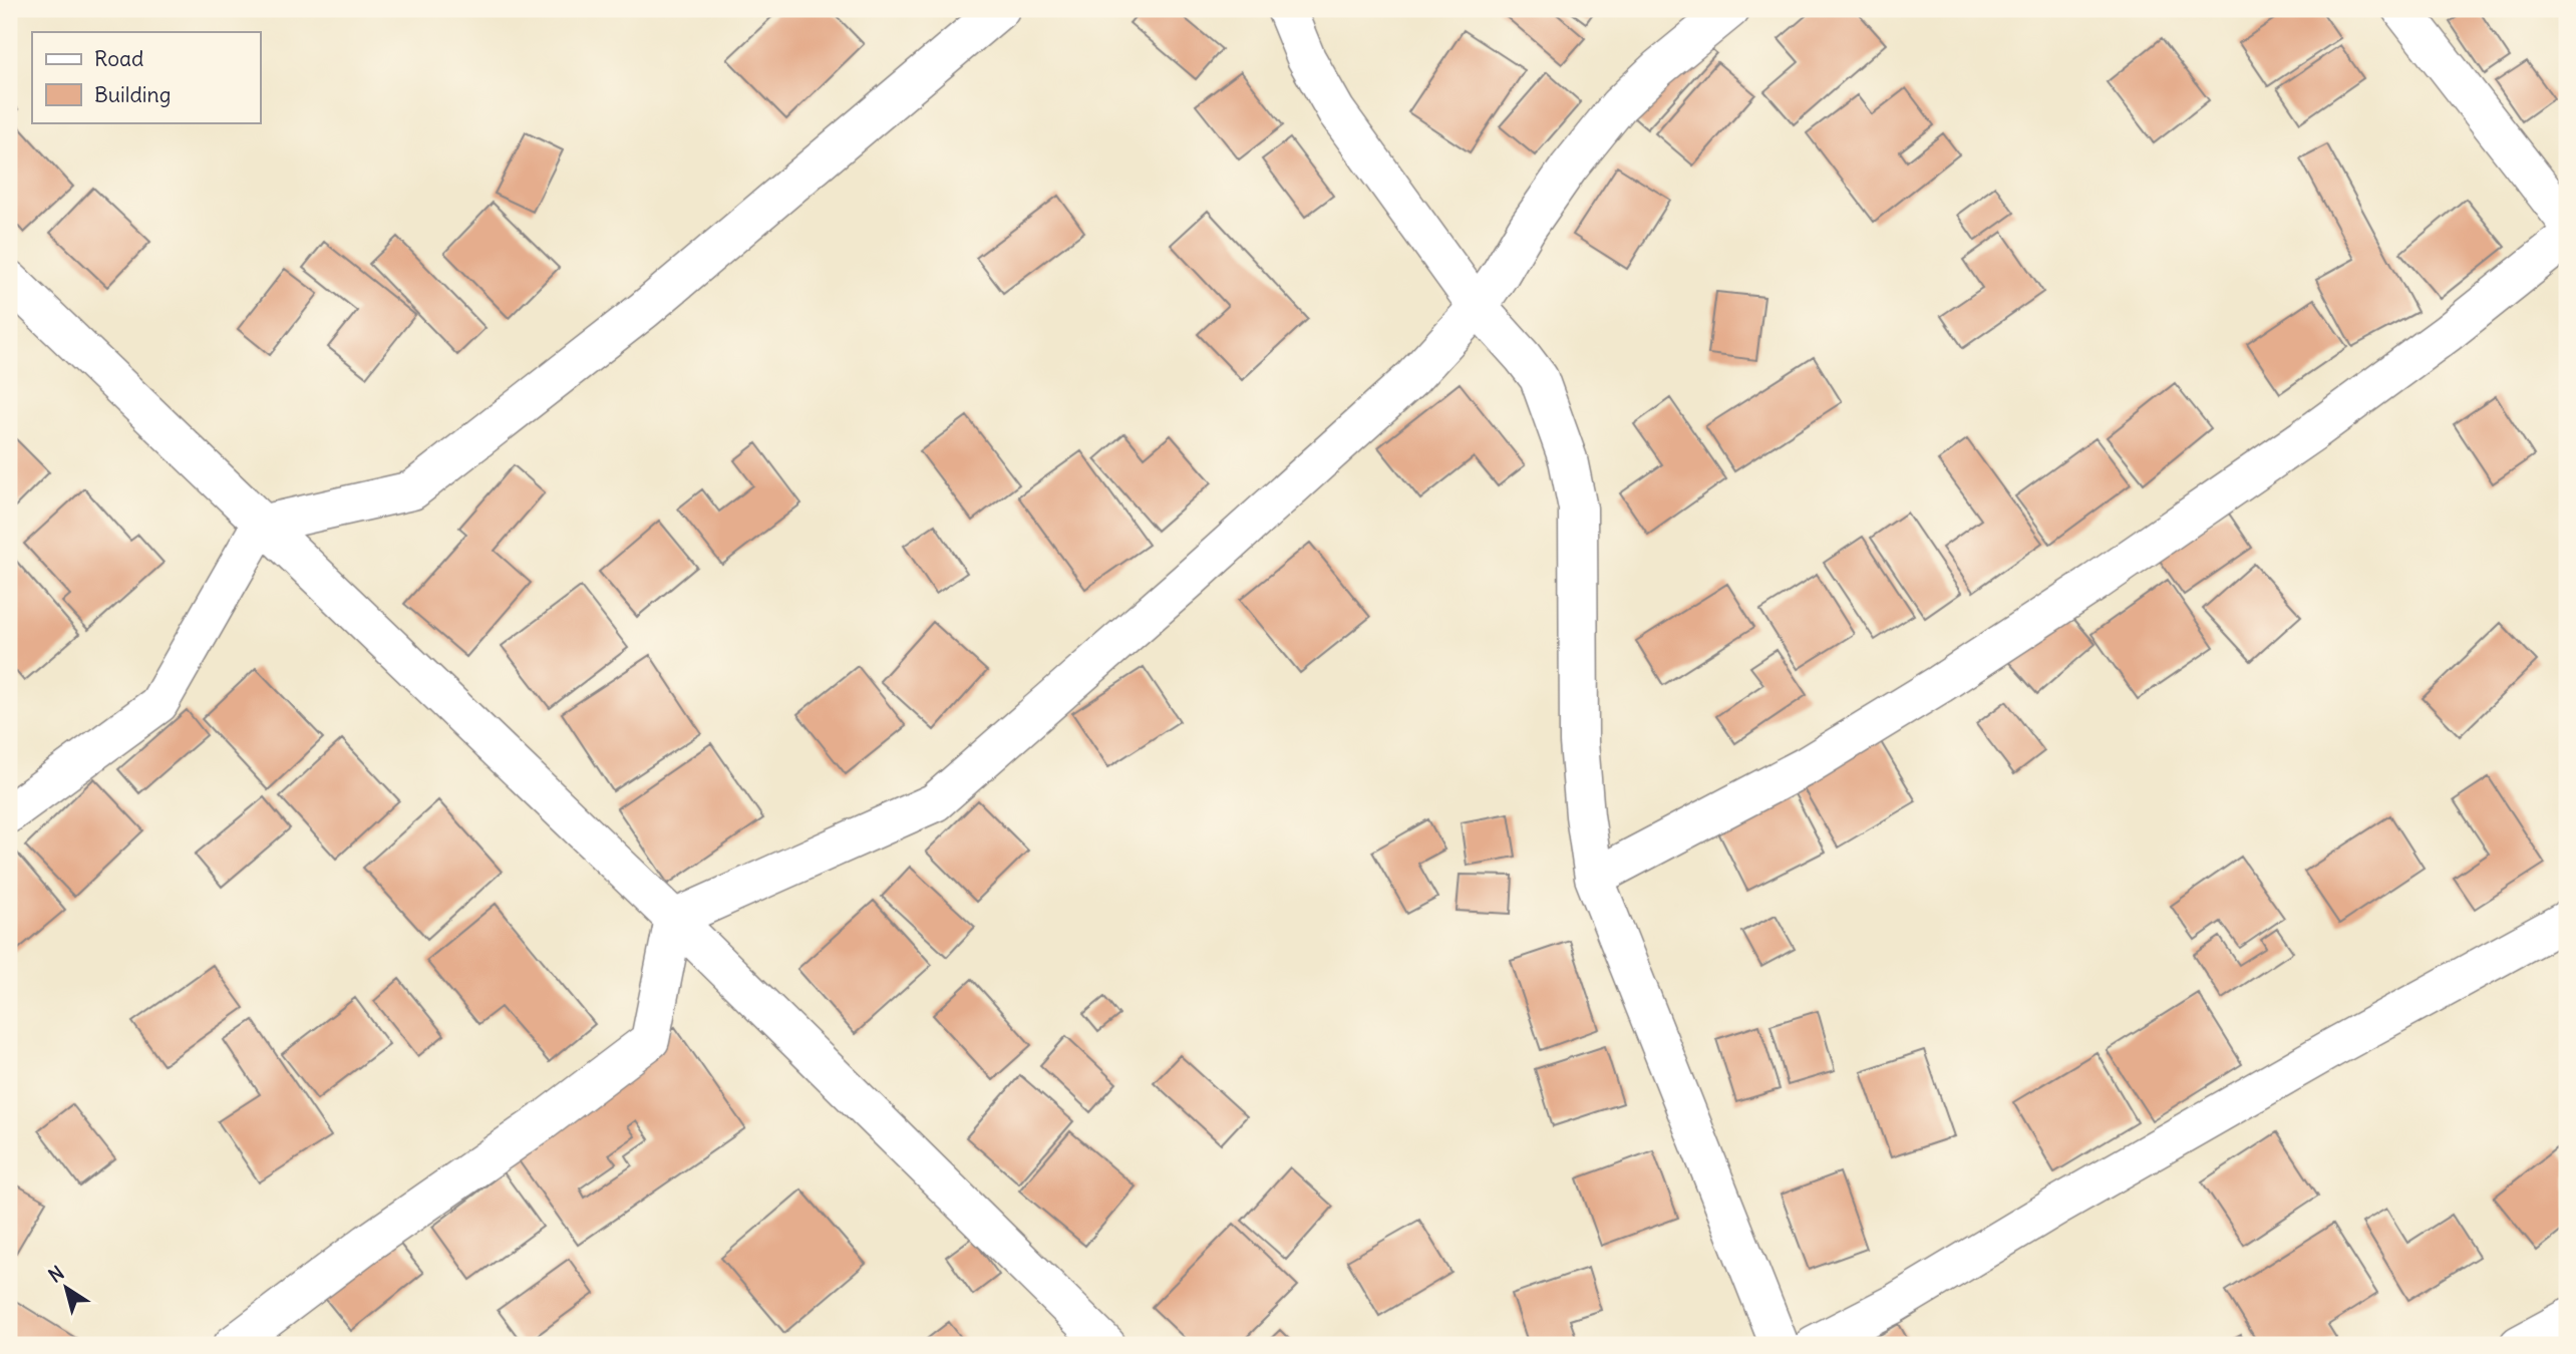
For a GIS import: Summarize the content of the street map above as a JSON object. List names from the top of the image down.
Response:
{
  "legend": ["Road", "Building"],
  "north": "top left"
}
